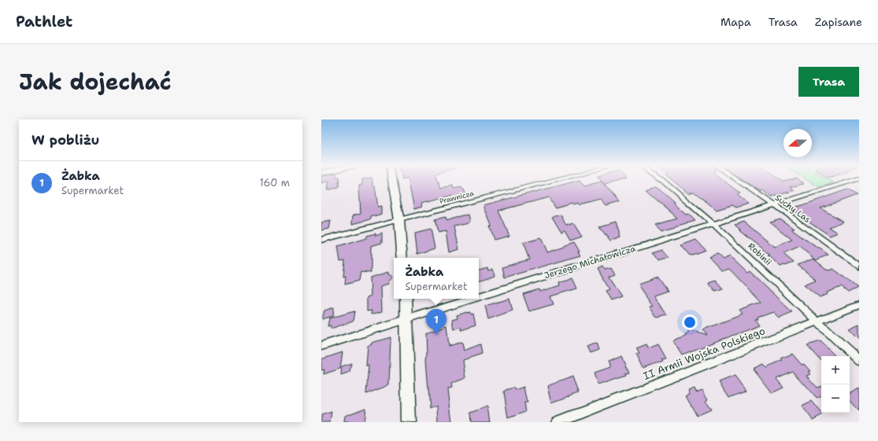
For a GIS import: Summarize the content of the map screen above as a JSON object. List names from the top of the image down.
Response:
{
  "streets": {
    "street": [
      "Prawnicza",
      "Suchy Las",
      "Robinii",
      "Jerzego Michałowicza",
      "II Armii Wojska Polskiego"
    ]
  },
  "crossings": [
    ["Suchy Las", "Jerzego Michałowicza"],
    ["Robinii", "Jerzego Michałowicza"],
    ["Robinii", "II Armii Wojska Polskiego"]
  ],
  "north": "left",
  "page": {
    "header": "Pathlet",
    "nav": ["Mapa", "Trasa", "Zapisane"],
    "title": "Jak dojechać",
    "buttons": "Trasa",
    "heading": "W pobliżu",
    "list": [
      {
        "mark": "1",
        "name": "Żabka",
        "note": "Supermarket",
        "value": "160 m"
      }
    ],
    "popup": ["Żabka", "Supermarket"],
    "pins": "1",
    "map_buttons": ["+", "−"]
  }
}
